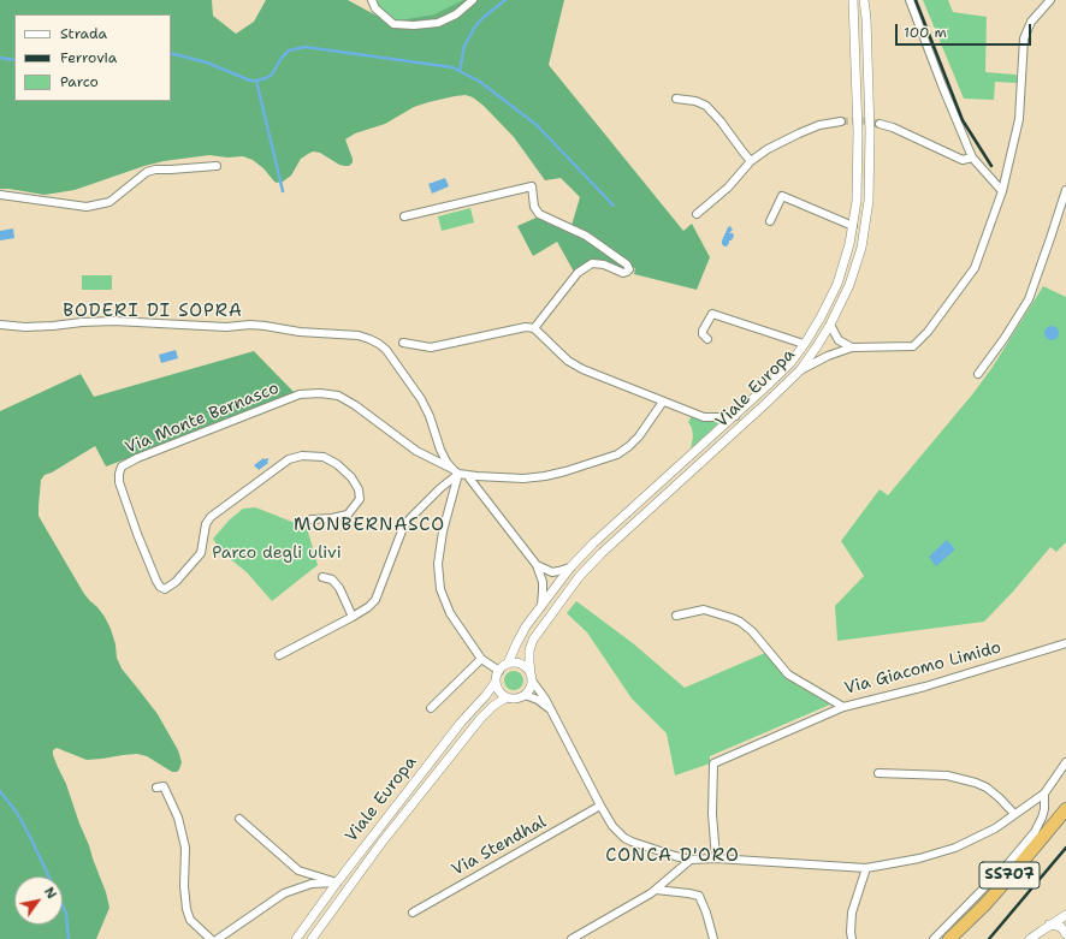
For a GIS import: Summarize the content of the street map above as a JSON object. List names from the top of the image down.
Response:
{
  "streets": {
    "highway": ["SS707"],
    "street": [
      "Viale Europa",
      "Via Monte Bernasco",
      "Via Giacomo Limido",
      "Via Stendhal"
    ]
  },
  "districts": ["BODERI DI SOPRA", "MONBERNASCO", "CONCA D'ORO"],
  "parks": ["Parco degli ulivi"],
  "legend": ["Strada", "Ferrovia", "Parco"],
  "scale_bar": "100 m",
  "north": "top right"
}
